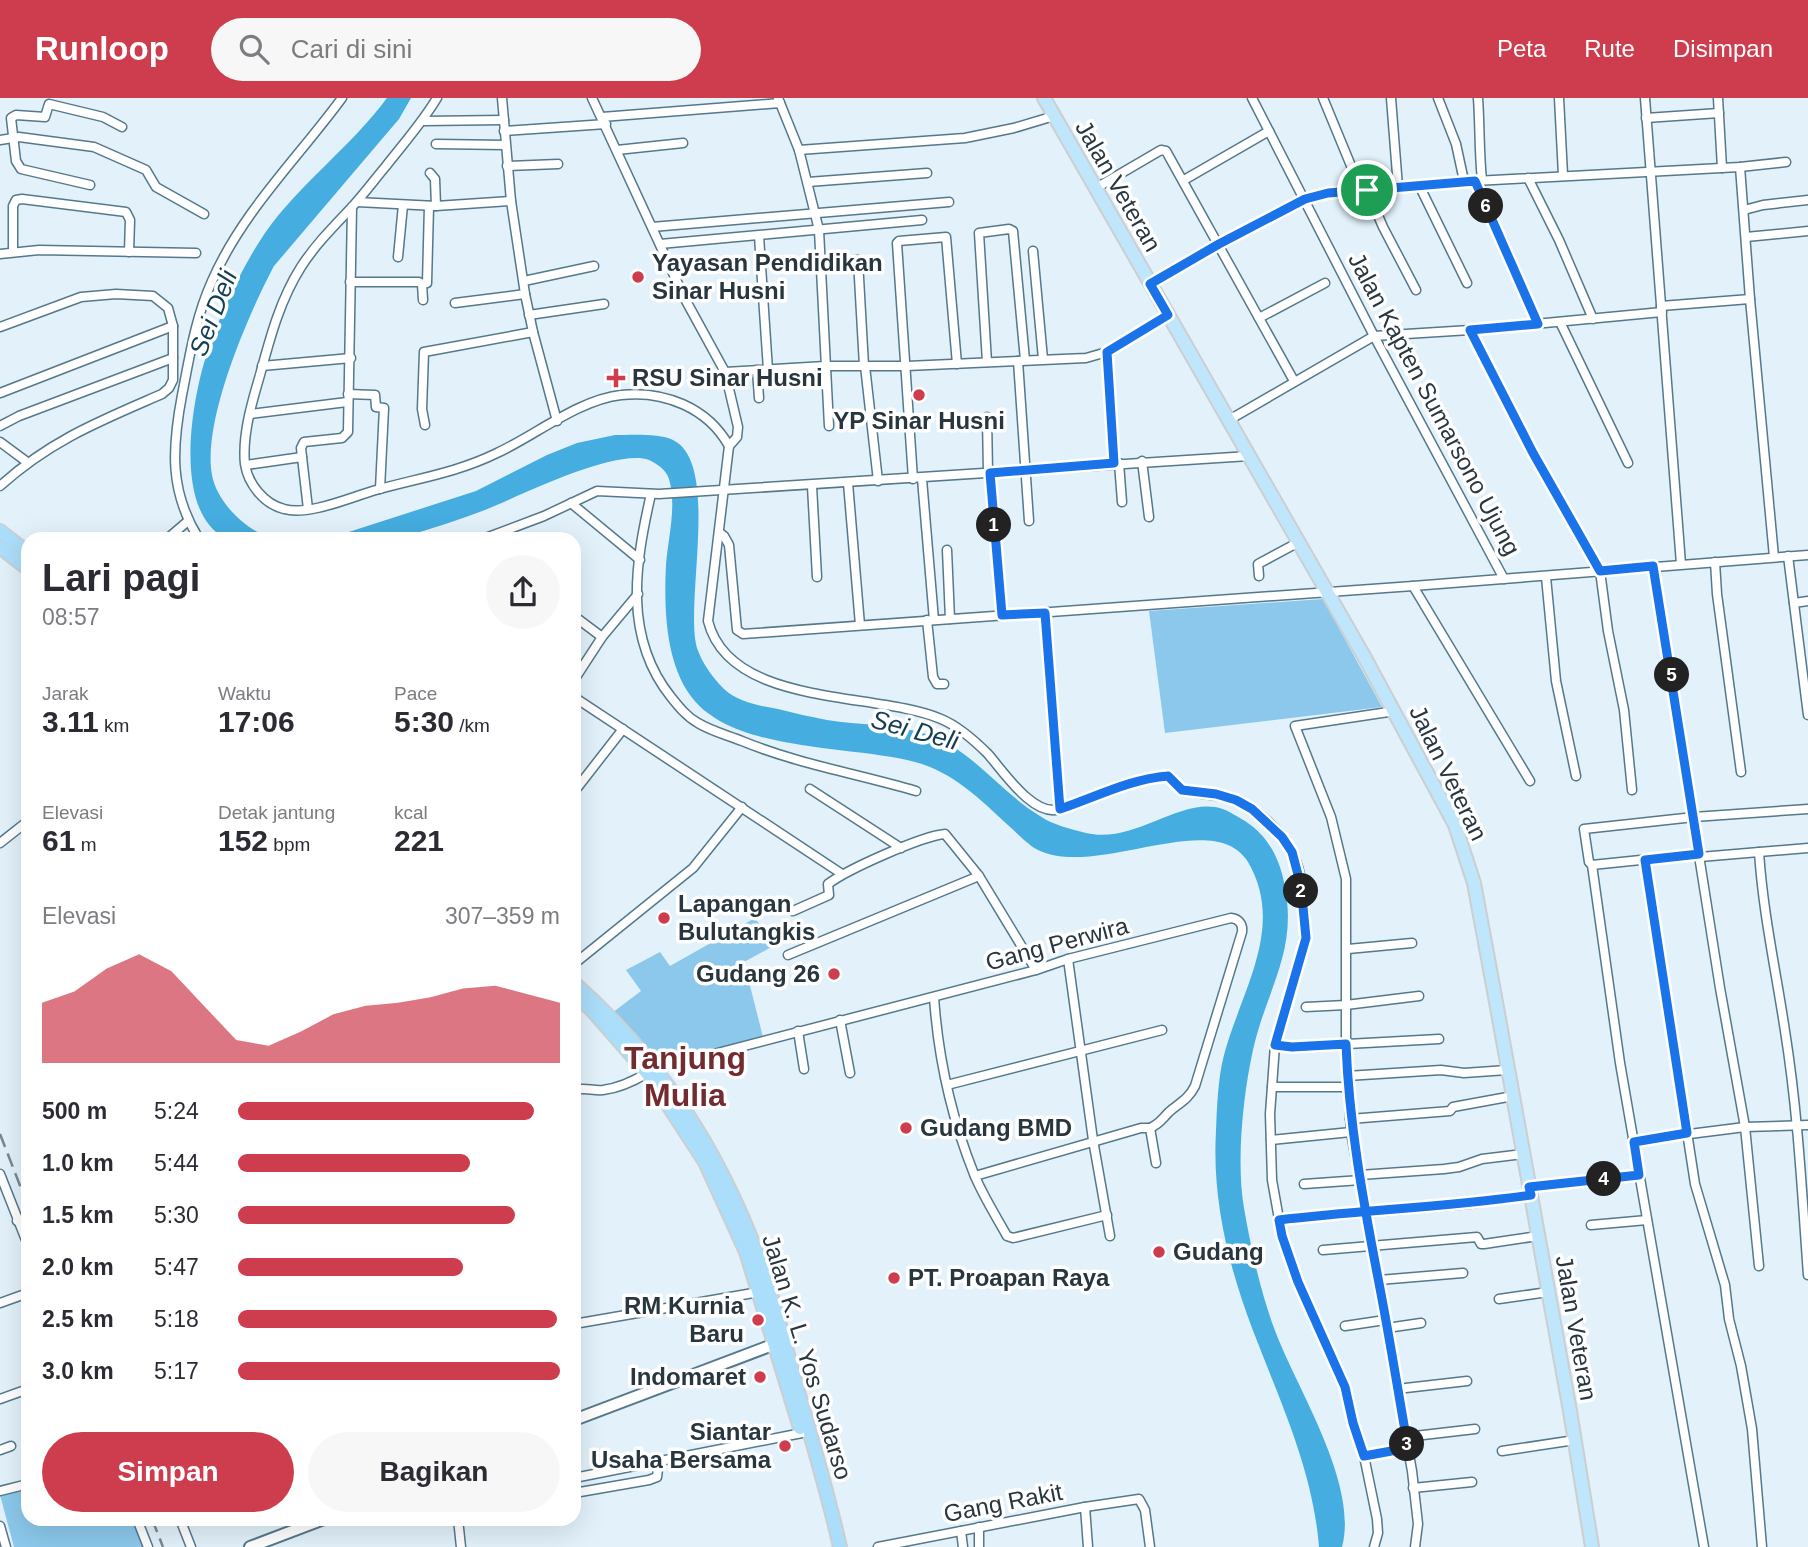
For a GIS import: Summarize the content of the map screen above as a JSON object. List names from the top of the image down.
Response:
{
  "streets": {
    "highway": ["Jalan K. L. Yos Sudarso"],
    "main road": ["Jalan Veteran"],
    "street": ["Jalan Kapten Sumarsono Ujung", "Gang Perwira", "Gang Rakit"]
  },
  "crossings": [
    ["Gang Perwira", "Jalan K. L. Yos Sudarso"]
  ],
  "districts": ["Tanjung Mulia"],
  "water": ["Sei Deli"],
  "places": {
    "other": [
      "Yayasan Pendidikan Sinar Husni",
      "YP Sinar Husni",
      "Lapangan Bulutangkis",
      "Gudang 26",
      "Gudang BMD",
      "Gudang",
      "PT. Proapan Raya",
      "RM Kurnia Baru",
      "Indomaret",
      "Siantar Usaha Bersama"
    ],
    "health": ["RSU Sinar Husni"]
  },
  "page": {
    "header": "Runloop",
    "search": "Cari di sini",
    "nav": ["Peta", "Rute", "Disimpan"],
    "pins": [
      "6",
      "1",
      "5",
      "2",
      "4",
      "3"
    ],
    "heading": ["Lari pagi", "08:57"],
    "stats": [
      ["Jarak", "3.11 km"],
      ["Waktu", "17:06"],
      ["Pace", "5:30 /km"],
      ["Elevasi", "61 m"],
      ["Detak jantung", "152 bpm"],
      ["kcal", "221"]
    ],
    "chart": ["Elevasi", "307–359 m"],
    "list": [
      {
        "name": "500 m",
        "note": "5:24"
      },
      {
        "name": "1.0 km",
        "note": "5:44"
      },
      {
        "name": "1.5 km",
        "note": "5:30"
      },
      {
        "name": "2.0 km",
        "note": "5:47"
      },
      {
        "name": "2.5 km",
        "note": "5:18"
      },
      {
        "name": "3.0 km",
        "note": "5:17"
      }
    ],
    "buttons": ["Simpan", "Bagikan"]
  }
}
